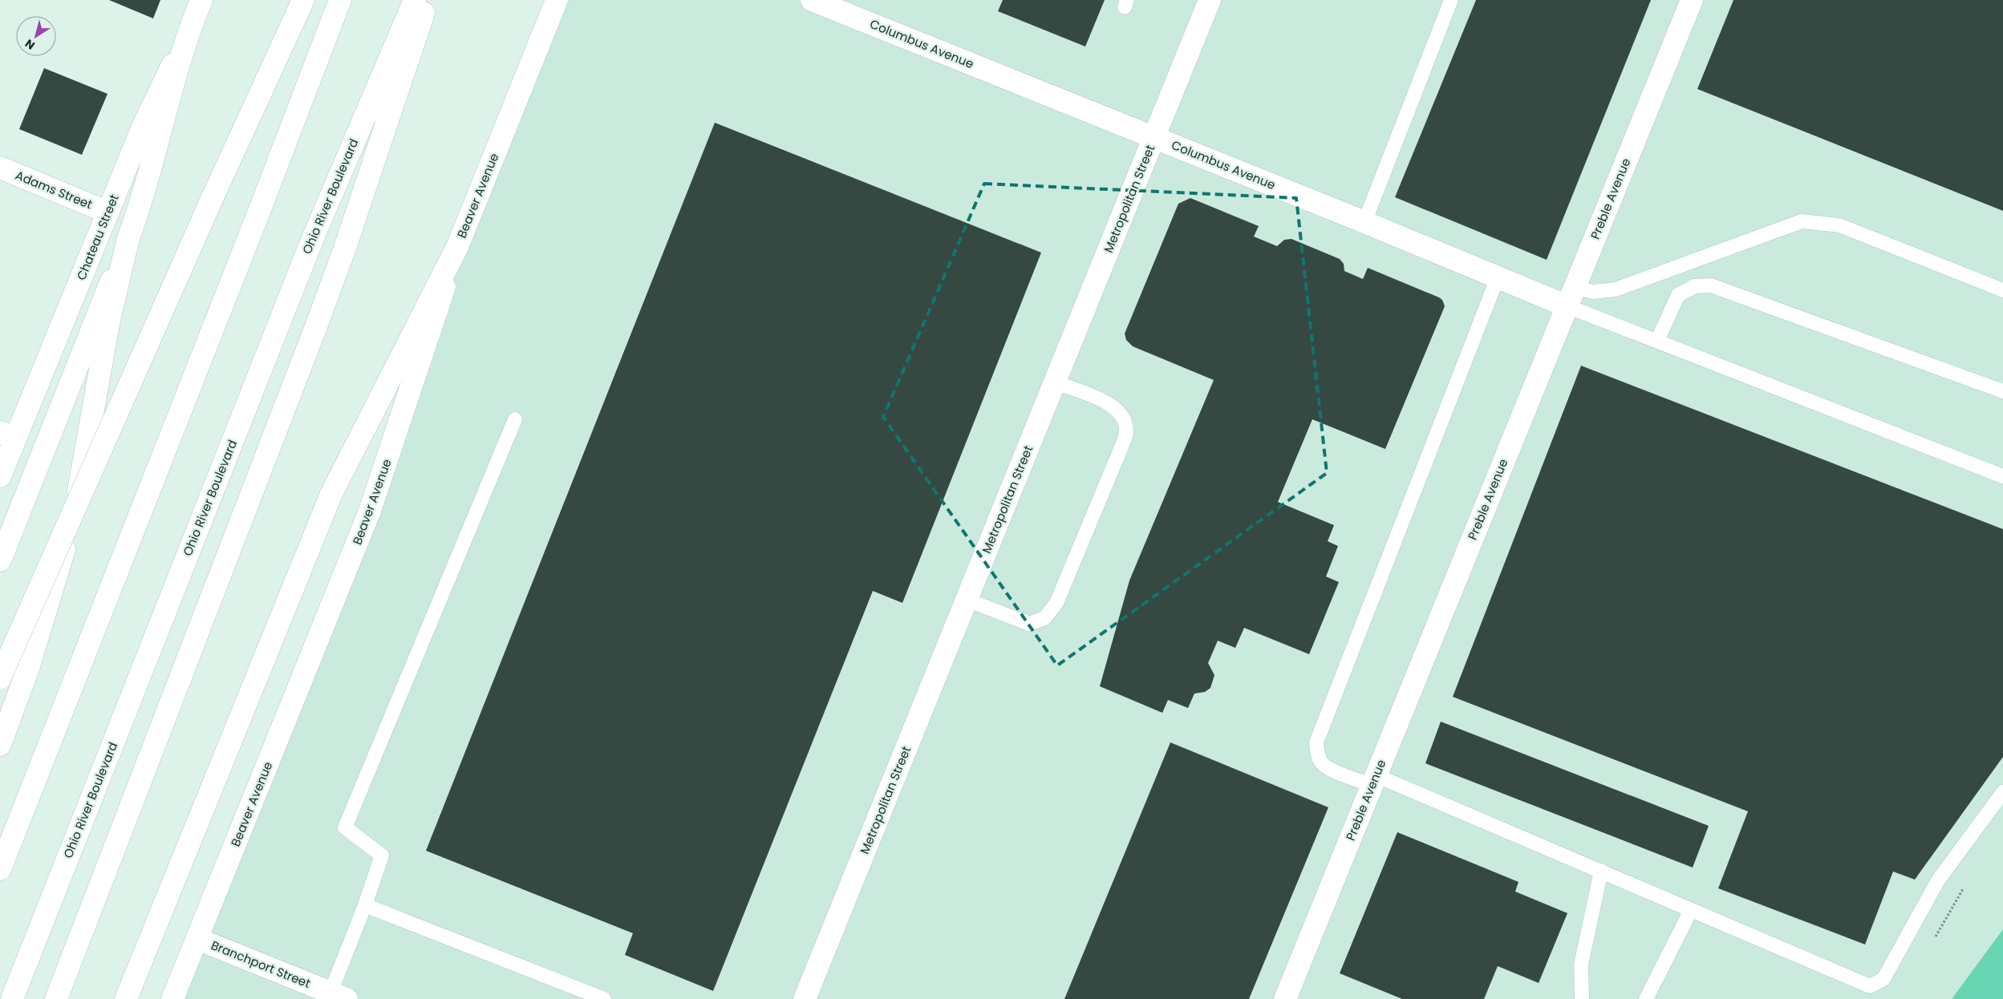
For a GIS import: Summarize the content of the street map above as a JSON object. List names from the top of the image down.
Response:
{
  "streets": {
    "main road": [
      "Columbus Avenue",
      "Adams Street",
      "Beaver Avenue",
      "Ohio River Boulevard",
      "Metropolitan Street",
      "Preble Avenue",
      "Chateau Street",
      "Branchport Street"
    ]
  },
  "crossings": [
    ["Columbus Avenue", "Metropolitan Street"],
    ["Columbus Avenue", "Preble Avenue"],
    ["Adams Street", "Chateau Street"],
    ["Beaver Avenue", "Branchport Street"]
  ],
  "north": "bottom left"
}
